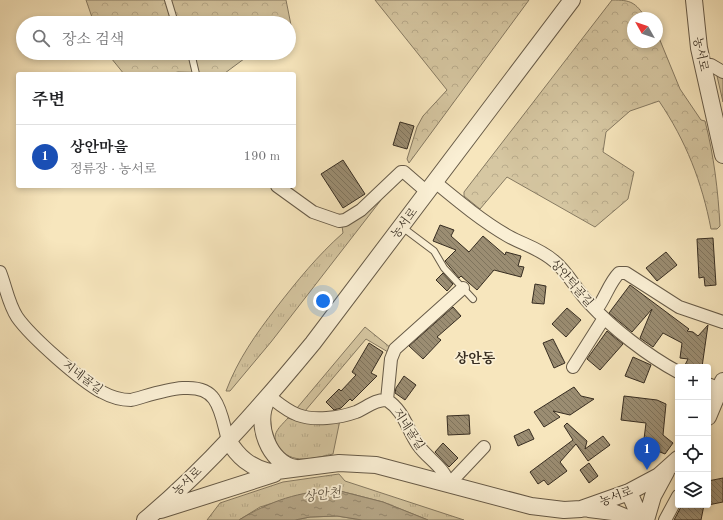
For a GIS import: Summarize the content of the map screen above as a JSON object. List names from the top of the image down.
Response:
{
  "streets": {
    "street": ["농서로", "상안턱골길", "지네골길"]
  },
  "crossings": [
    ["농서로", "상안턱골길"],
    ["농서로", "지네골길"]
  ],
  "districts": ["상안동"],
  "water": ["상안천"],
  "north": "top left",
  "page": {
    "search": "장소 검색",
    "heading": "주변",
    "list": [
      {
        "mark": "1",
        "name": "상안마을",
        "note": "정류장 · 농서로",
        "value": "190 m"
      }
    ],
    "map_buttons": ["+", "−"],
    "pins": "1"
  }
}
